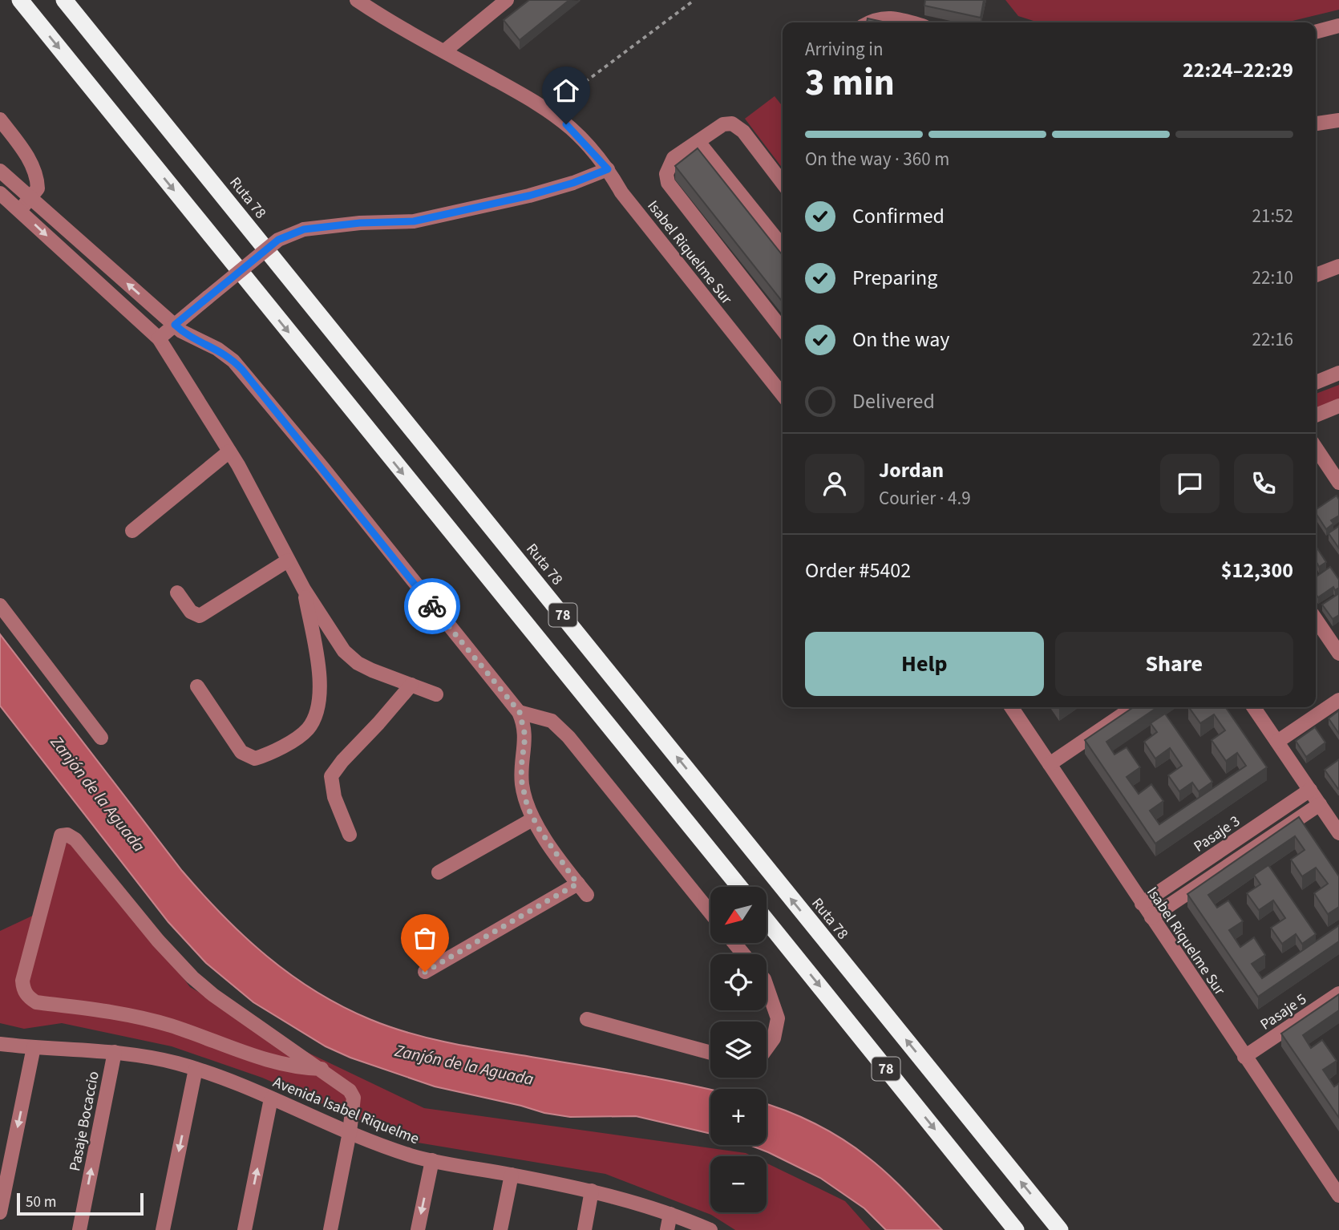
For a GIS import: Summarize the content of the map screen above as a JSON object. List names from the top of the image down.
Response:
{
  "streets": {
    "highway": ["Ruta 78", "78"],
    "street": [
      "Isabel Riquelme Sur",
      "Pasaje 3",
      "Pasaje 5",
      "Avenida Isabel Riquelme",
      "Pasaje Bocaccio"
    ]
  },
  "crossings": [
    ["Isabel Riquelme Sur", "Pasaje 3"],
    ["Isabel Riquelme Sur", "Pasaje 5"],
    ["Avenida Isabel Riquelme", "Pasaje Bocaccio"]
  ],
  "water": ["Zanjón de la Aguada"],
  "scale_bar": "50 m",
  "north": "bottom left",
  "page": {
    "heading": ["3 min", "Arriving in", "22:24–22:29"],
    "panel": [
      "Jordan",
      "Courier · 4.9",
      "Order #5402",
      "$12,300"
    ],
    "bar": "On the way · 360 m",
    "list": [
      ["Confirmed", "21:52"],
      ["Preparing", "22:10"],
      ["On the way", "22:16"],
      "Delivered"
    ],
    "buttons": ["Help", "Share"],
    "map_buttons": ["+", "−"],
    "scale": "50 m"
  }
}
